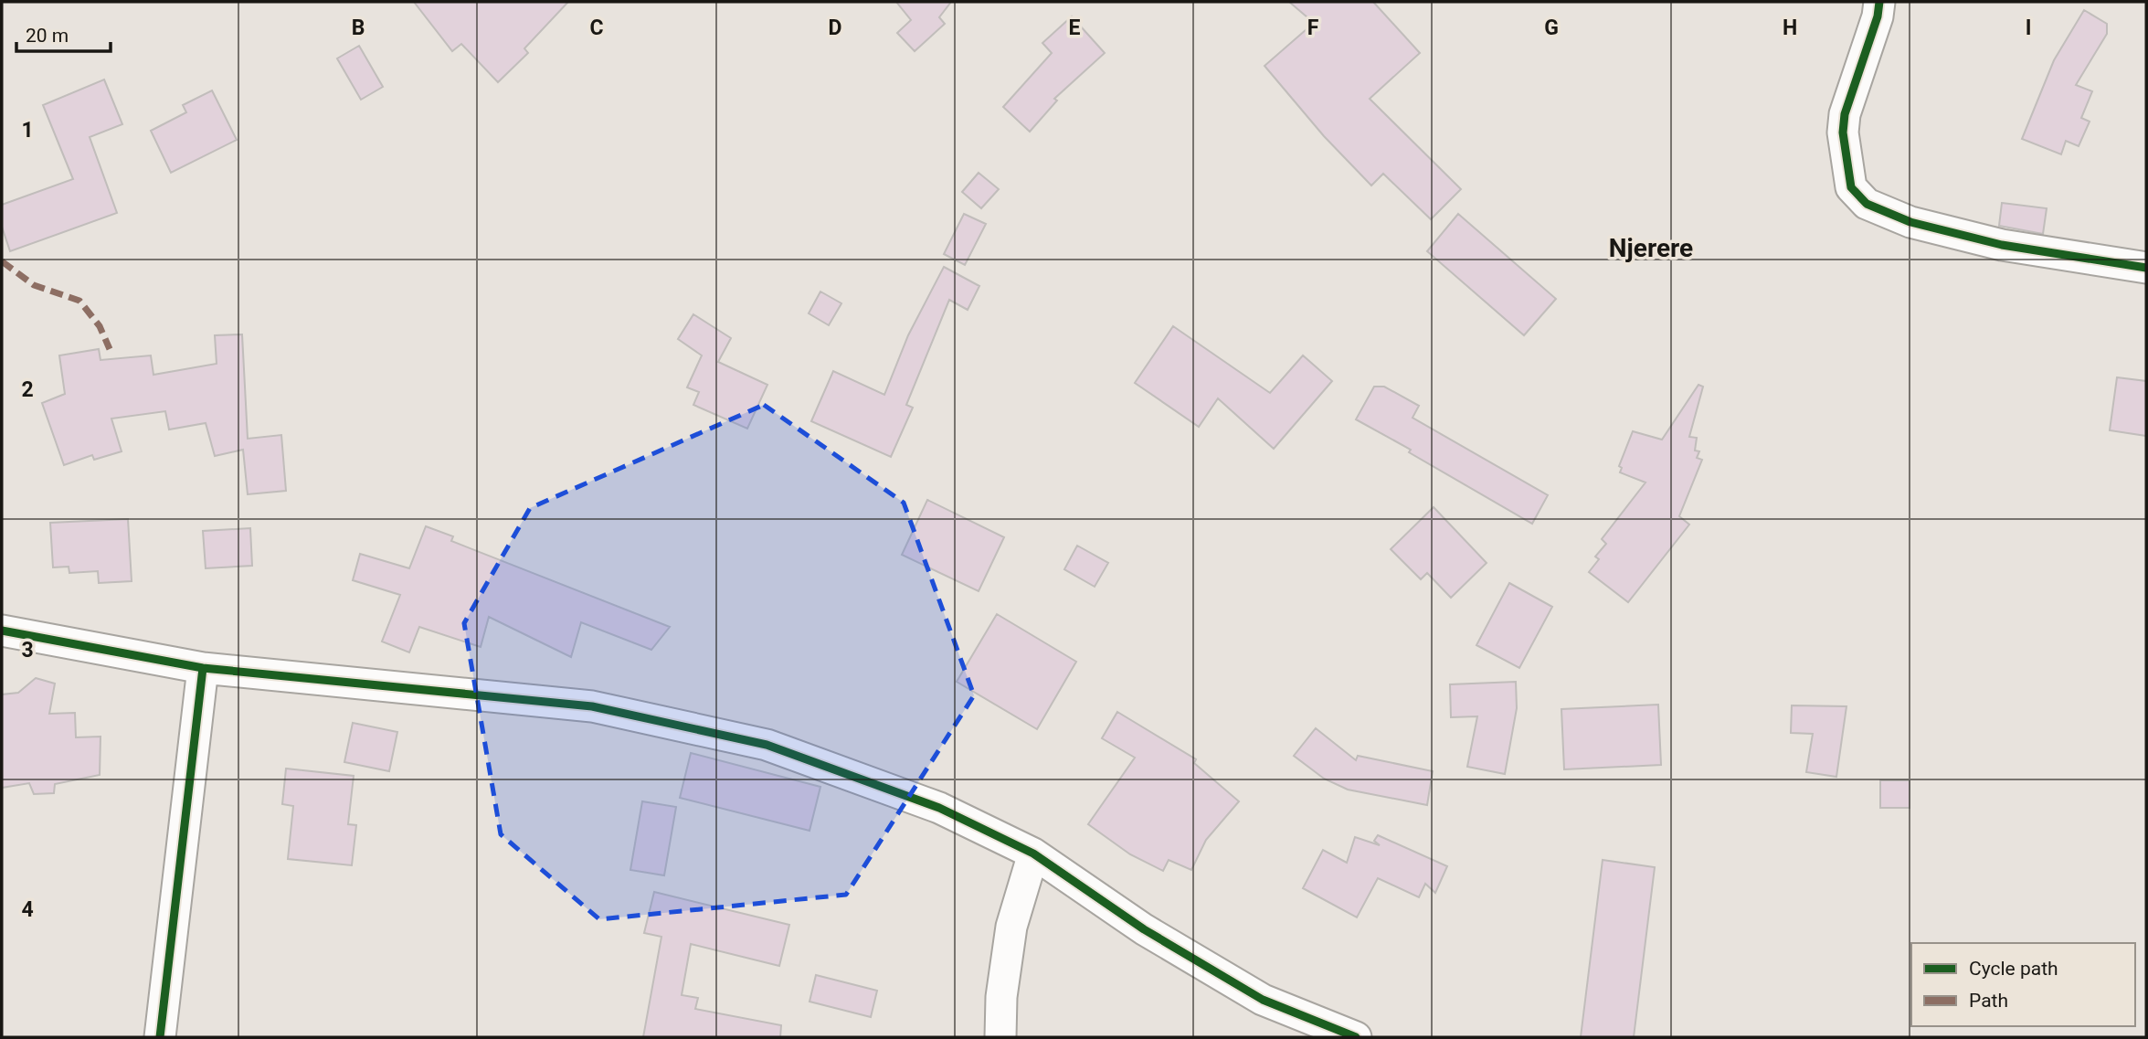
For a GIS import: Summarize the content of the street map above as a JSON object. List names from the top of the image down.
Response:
{
  "districts": ["Njerere"],
  "legend": ["Cycle path", "Path"],
  "scale_bar": "20 m",
  "grid": {
    "columns": [
      "B",
      "C",
      "D",
      "E",
      "F",
      "G",
      "H",
      "I"
    ],
    "rows": [
      "1",
      "2",
      "3",
      "4"
    ]
  }
}
